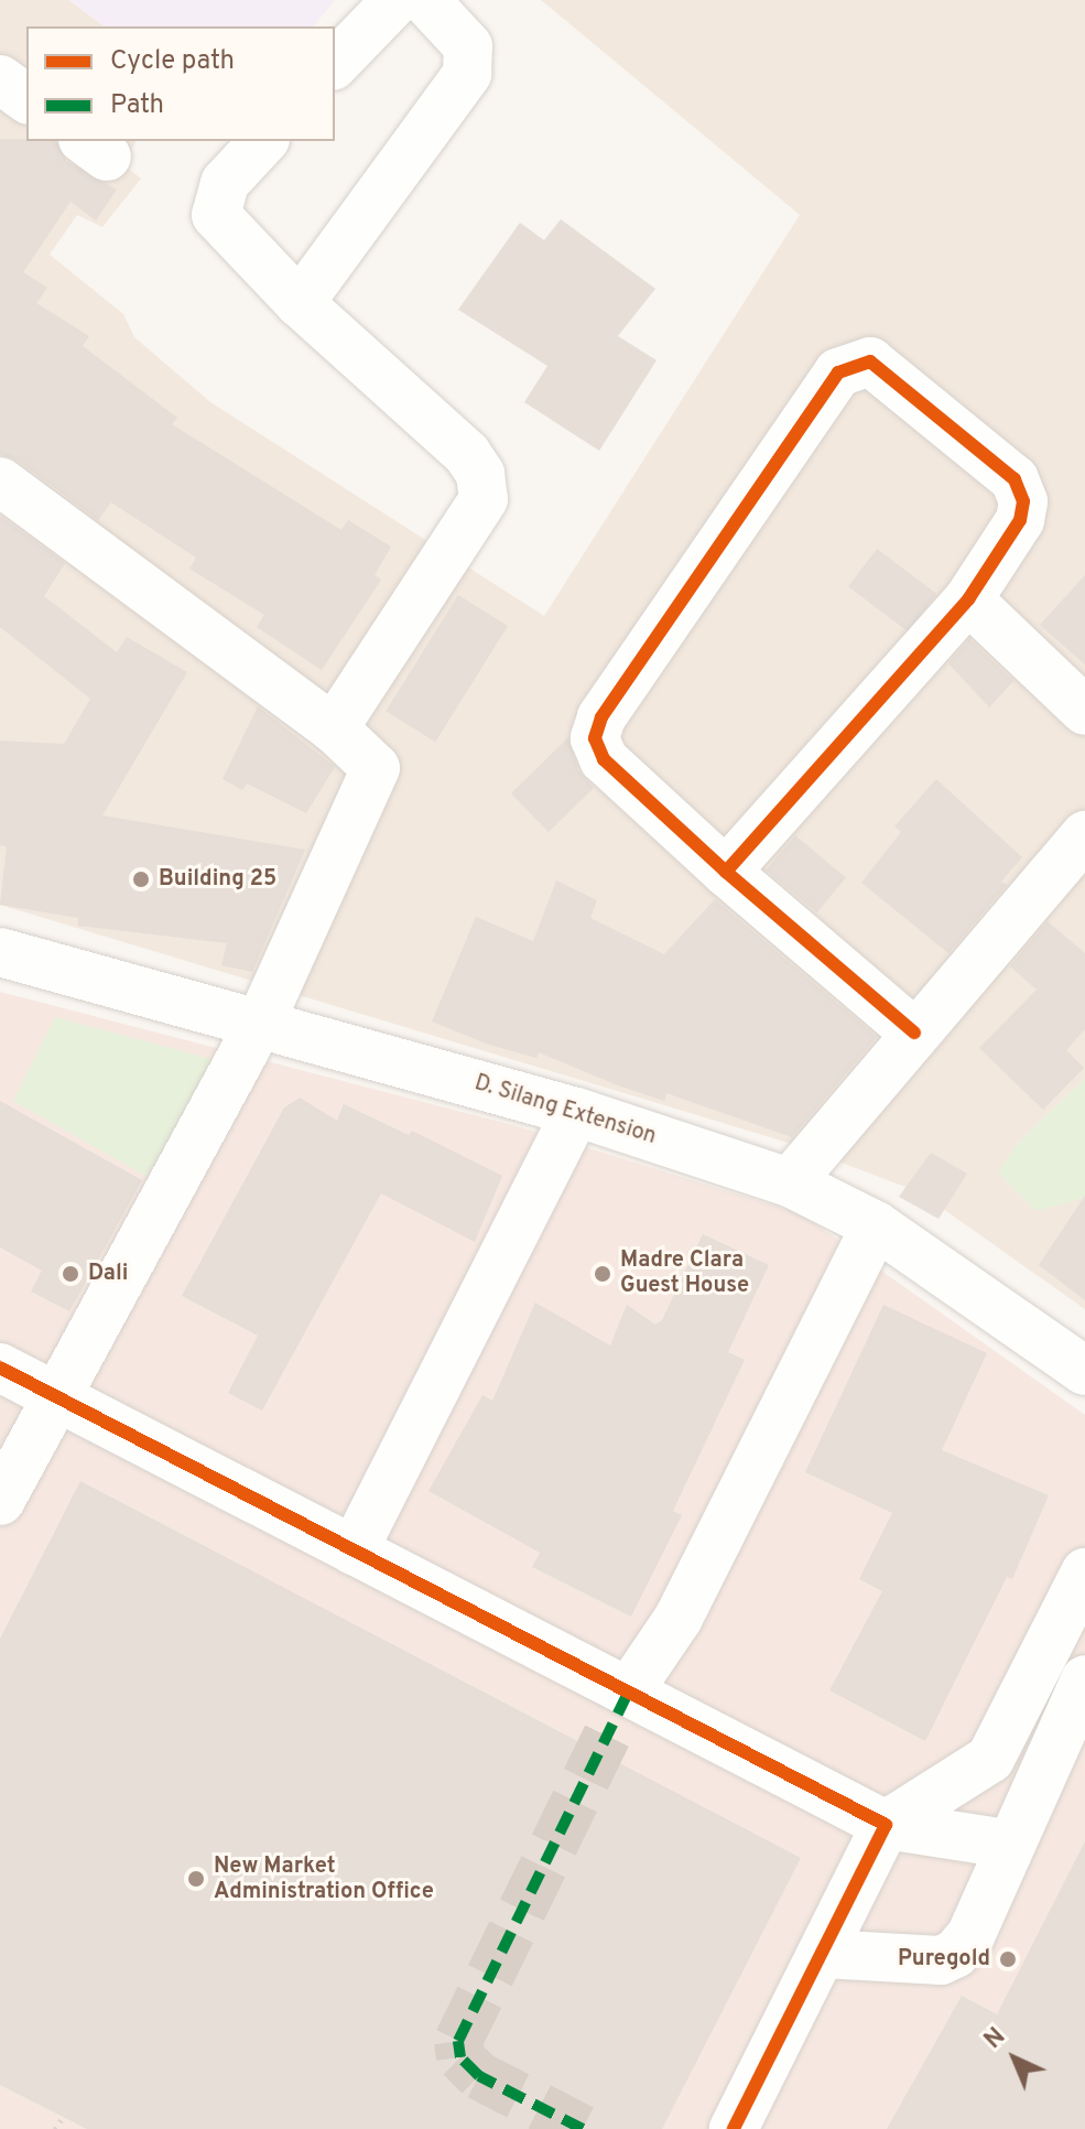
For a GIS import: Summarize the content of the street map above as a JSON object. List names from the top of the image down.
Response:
{
  "streets": {
    "street": ["D. Silang Extension"]
  },
  "places": [
    "Building 25",
    "Dali",
    "Madre Clara Guest House",
    "New Market Administration Office",
    "Puregold"
  ],
  "legend": ["Cycle path", "Path"],
  "north": "top left"
}
